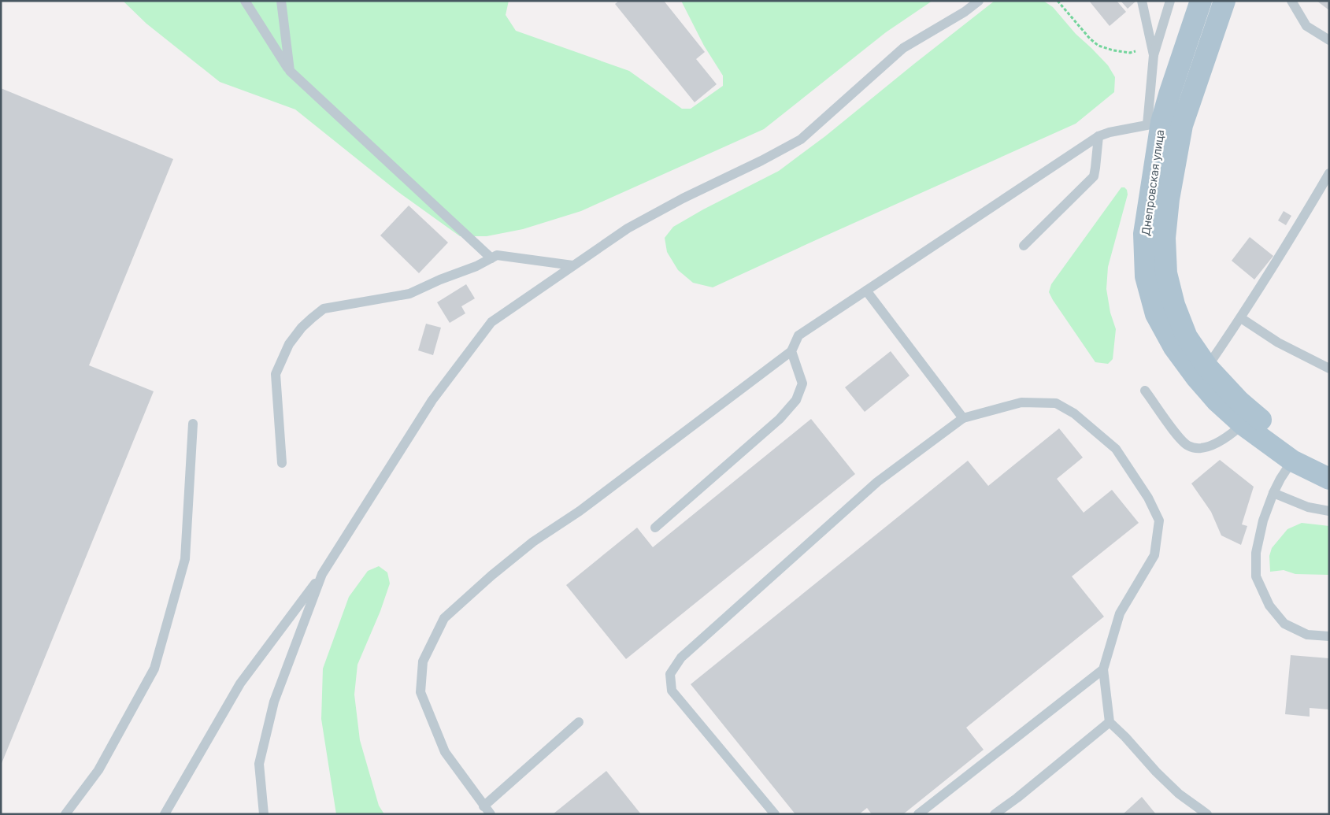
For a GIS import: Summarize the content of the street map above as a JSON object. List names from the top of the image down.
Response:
{
  "streets": {
    "main road": ["Днепровская улица"]
  }
}
